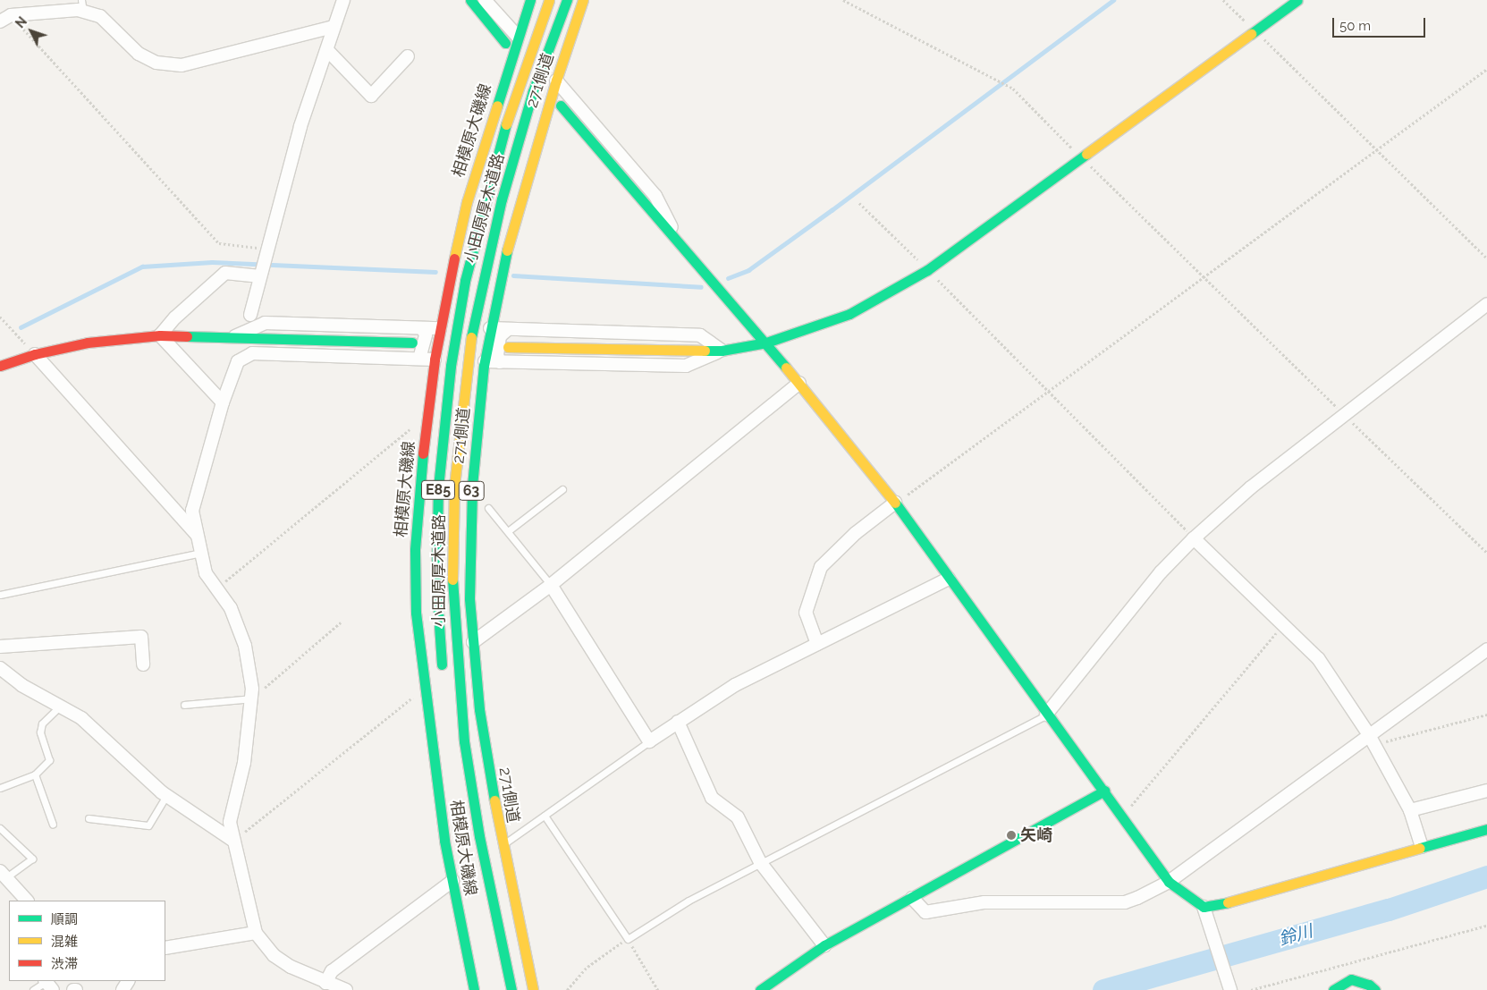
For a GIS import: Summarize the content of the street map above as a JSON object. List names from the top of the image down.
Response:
{
  "streets": {
    "main road": [
      "271側道",
      "相模原大磯線",
      "小田原厚木道路",
      "E85",
      "63"
    ]
  },
  "water": ["鈴川"],
  "places": ["矢崎"],
  "legend": ["順調", "混雑", "渋滞"],
  "scale_bar": "50 m",
  "north": "top left"
}
